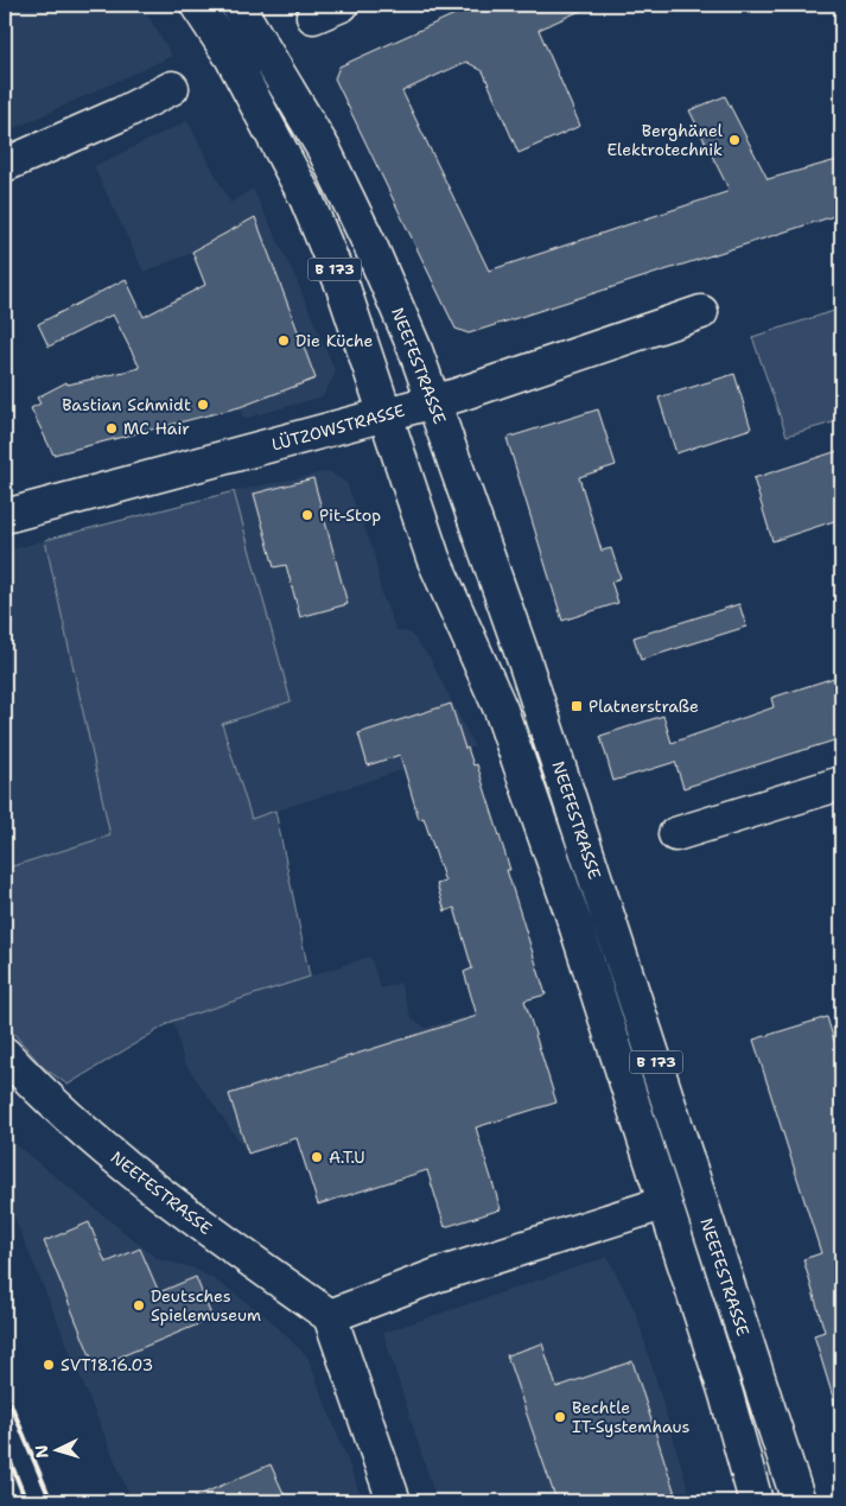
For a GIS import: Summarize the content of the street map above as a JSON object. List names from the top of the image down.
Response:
{
  "streets": {
    "main road": ["B 173", "NEEFESTRASSE", "LÜTZOWSTRASSE"]
  },
  "crossings": [
    ["NEEFESTRASSE", "LÜTZOWSTRASSE"]
  ],
  "places": {
    "other": [
      "Berghänel Elektrotechnik",
      "Die Küche",
      "Bastian Schmidt",
      "MC Hair",
      "Pit-Stop",
      "A.T.U",
      "Deutsches Spielemuseum",
      "SVT18.16.03",
      "Bechtle IT-Systemhaus"
    ],
    "transit": ["Platnerstraße"]
  },
  "north": "left"
}
